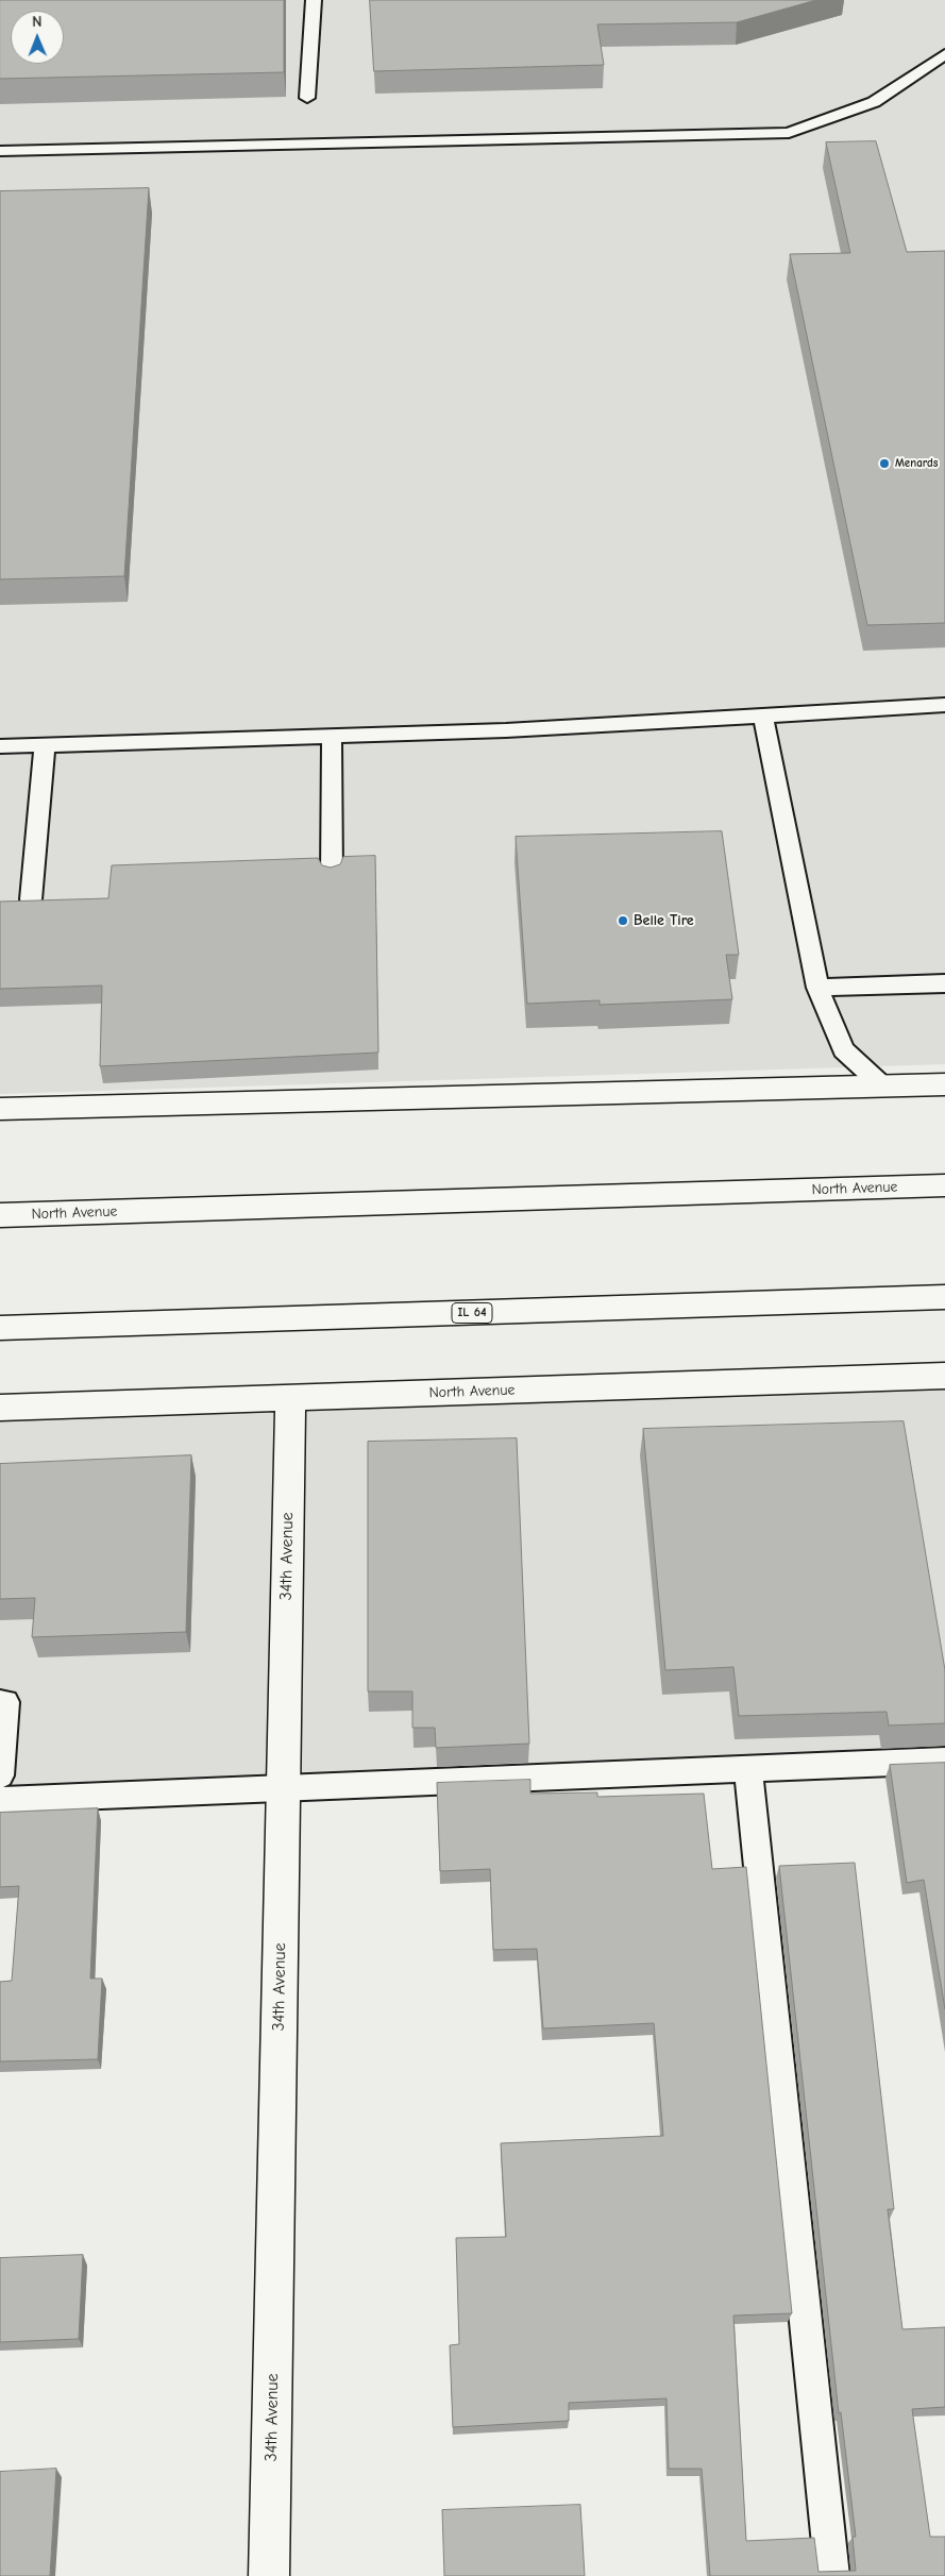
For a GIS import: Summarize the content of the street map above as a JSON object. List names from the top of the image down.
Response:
{
  "streets": {
    "street": ["North Avenue", "IL 64", "34th Avenue"]
  },
  "crossings": [
    ["North Avenue", "34th Avenue"]
  ],
  "places": ["Menards", "Belle Tire"],
  "north": "top"
}
